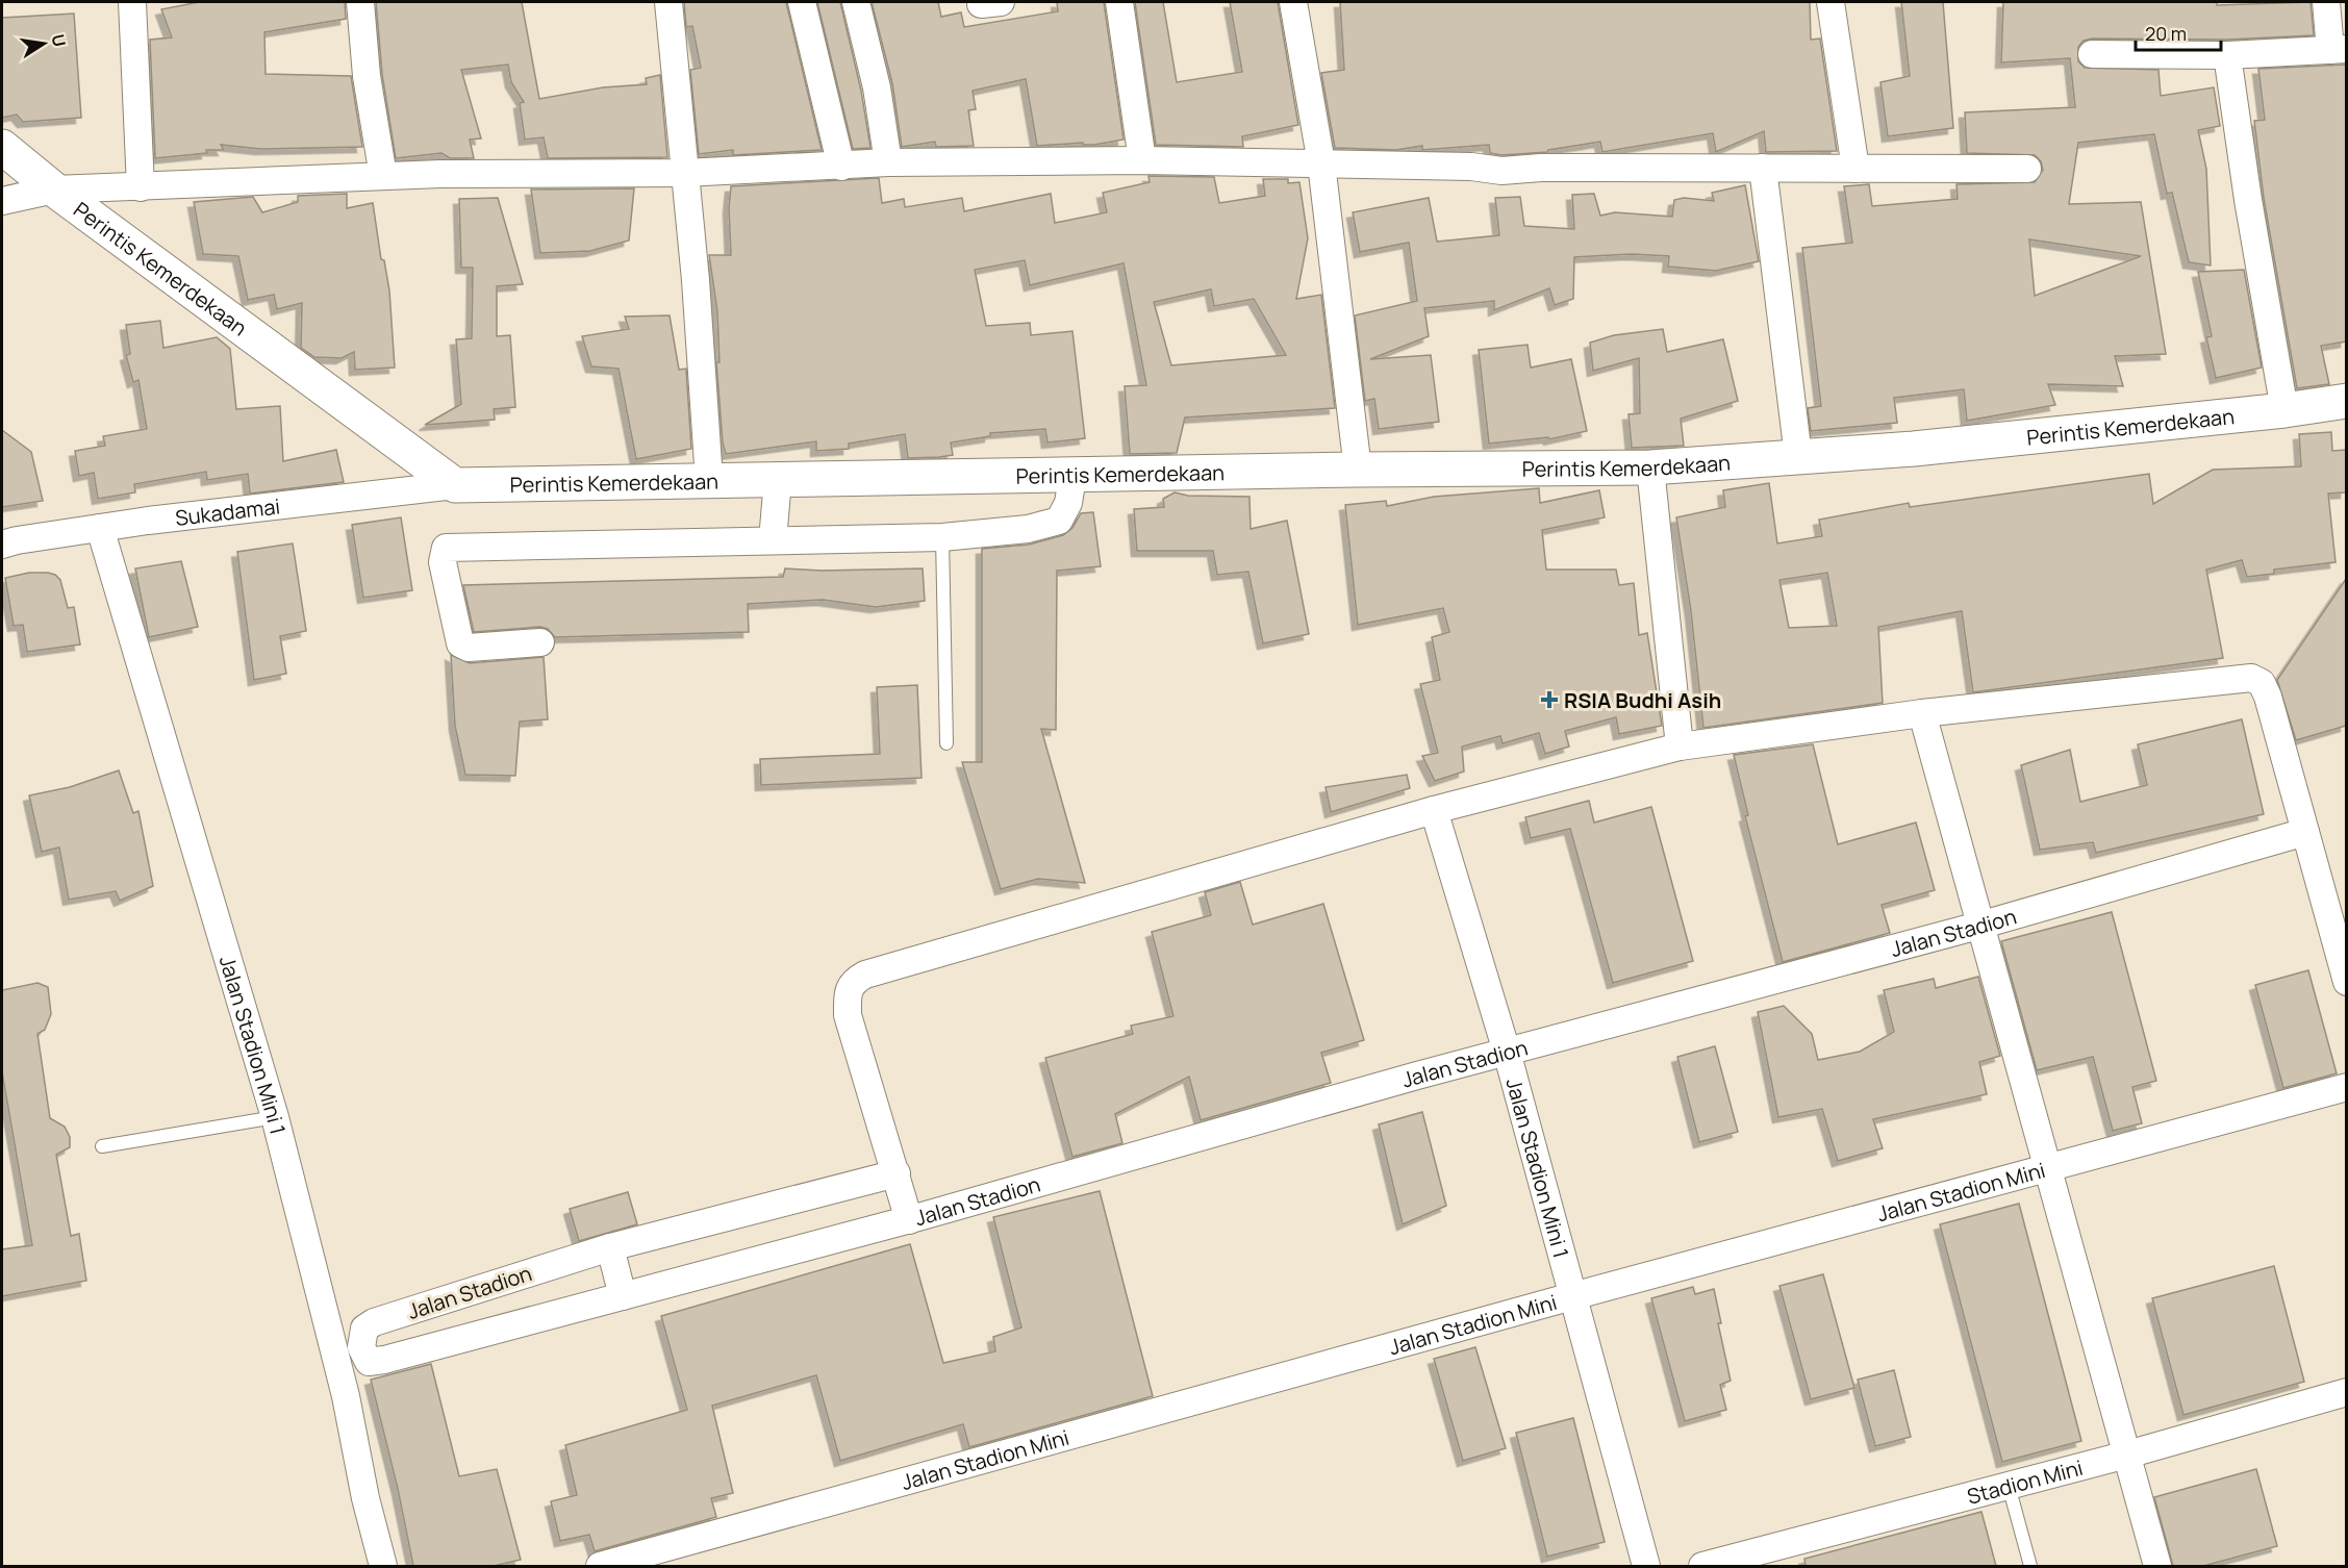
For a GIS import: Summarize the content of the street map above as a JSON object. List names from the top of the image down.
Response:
{
  "streets": {
    "street": [
      "Perintis Kemerdekaan",
      "Sukadamai",
      "Jalan Stadion",
      "Jalan Stadion Mini 1",
      "Jalan Stadion Mini",
      "Stadion Mini"
    ]
  },
  "crossings": [
    ["Perintis Kemerdekaan", "Sukadamai"],
    ["Sukadamai", "Jalan Stadion Mini 1"],
    ["Jalan Stadion", "Jalan Stadion Mini 1"],
    ["Jalan Stadion Mini 1", "Jalan Stadion Mini"]
  ],
  "places": {
    "health": ["RSIA Budhi Asih"]
  },
  "scale_bar": "20 m",
  "north": "right"
}
